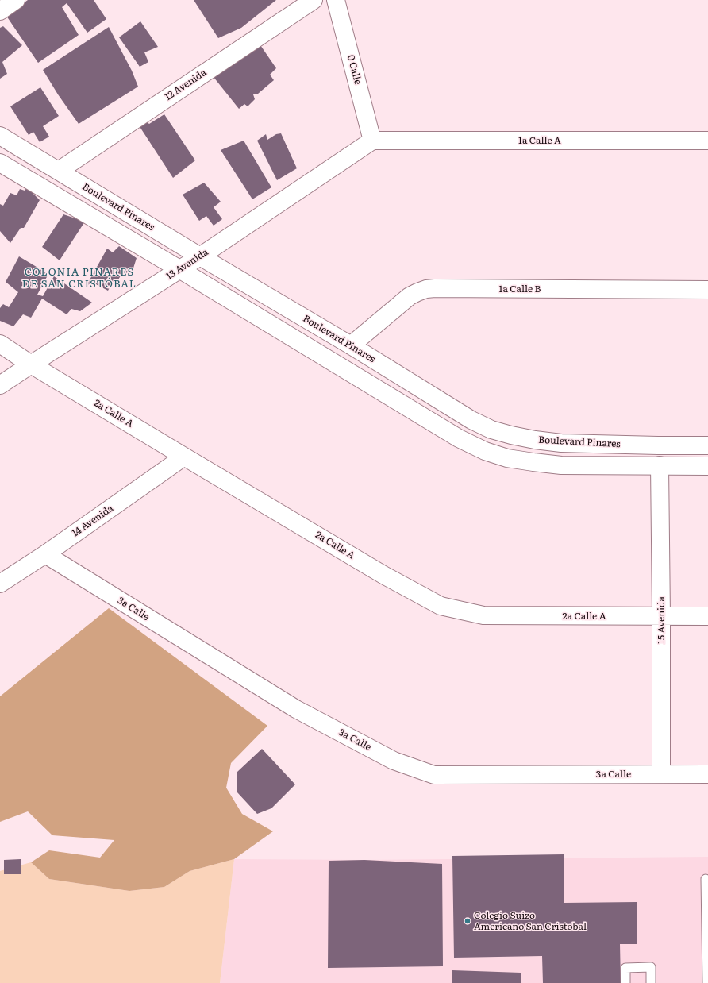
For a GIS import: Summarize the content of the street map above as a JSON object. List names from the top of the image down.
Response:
{
  "streets": {
    "street": [
      "0 Calle",
      "12 Avenida",
      "1a Calle A",
      "Boulevard Pinares",
      "13 Avenida",
      "1a Calle B",
      "2a Calle A",
      "14 Avenida",
      "3a Calle",
      "15 Avenida"
    ]
  },
  "crossings": [
    ["0 Calle", "1a Calle A"],
    ["0 Calle", "13 Avenida"],
    ["12 Avenida", "Boulevard Pinares"],
    ["1a Calle A", "13 Avenida"],
    ["Boulevard Pinares", "13 Avenida"],
    ["Boulevard Pinares", "1a Calle B"],
    ["13 Avenida", "2a Calle A"],
    ["2a Calle A", "14 Avenida"],
    ["2a Calle A", "15 Avenida"],
    ["14 Avenida", "3a Calle"],
    ["3a Calle", "15 Avenida"]
  ],
  "districts": ["COLONIA PINARES DE SAN CRISTÓBAL"],
  "places": ["Colegio Suizo Americano San Cristobal"]
}
